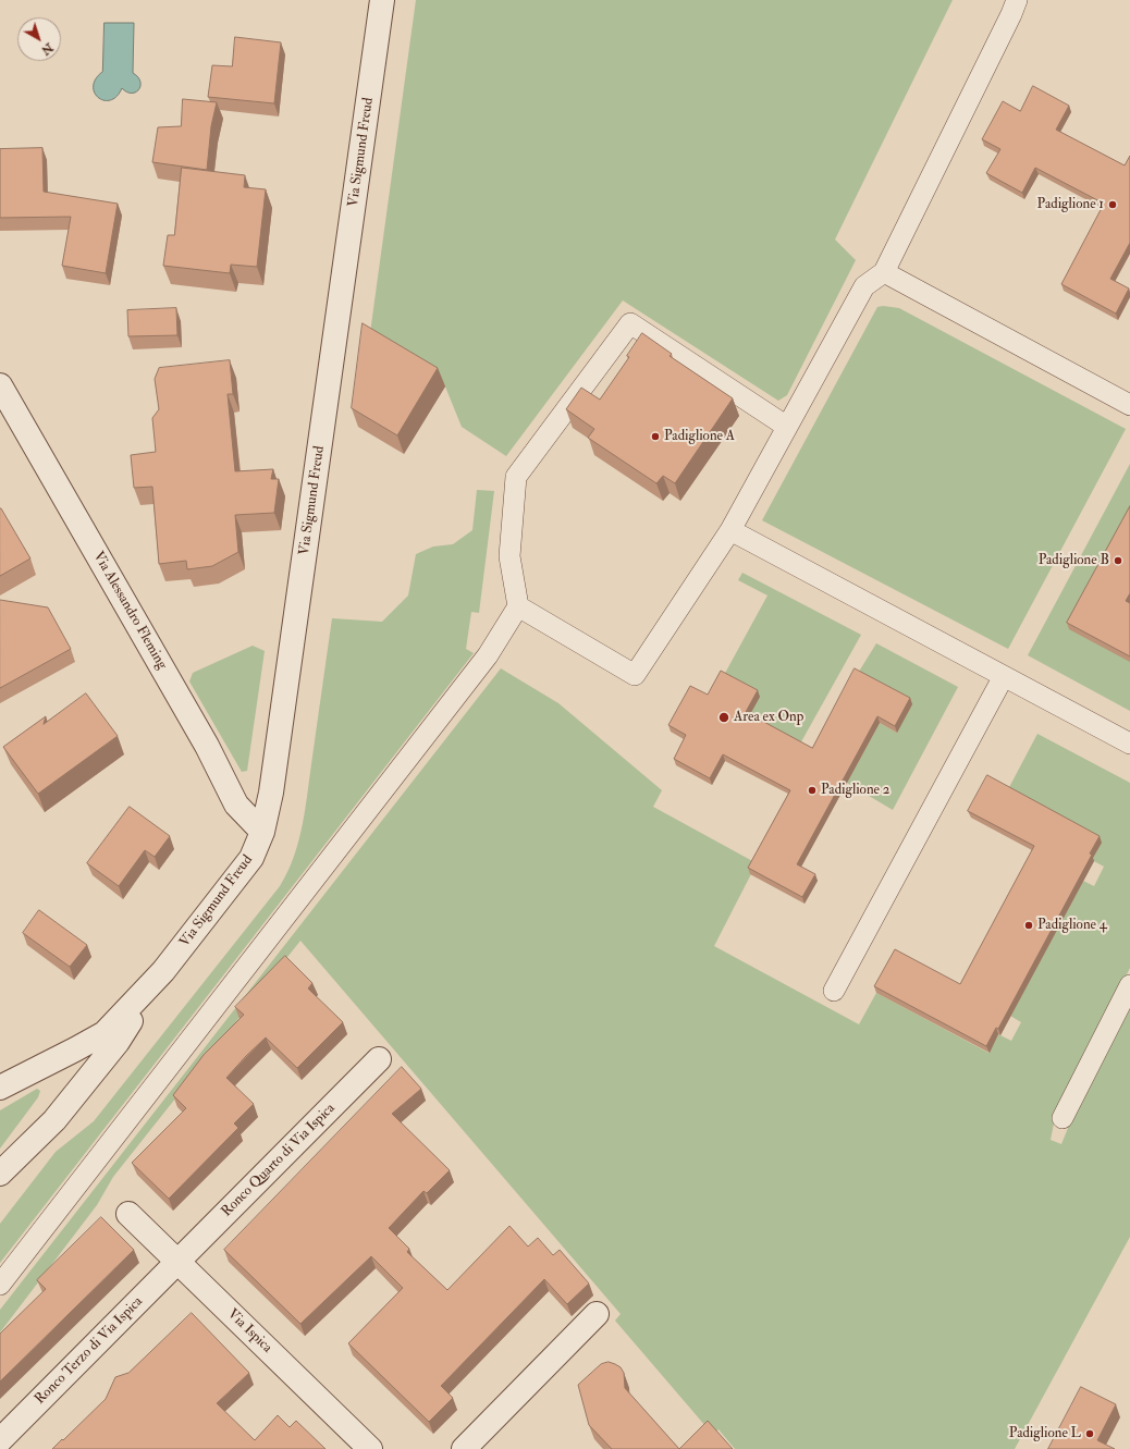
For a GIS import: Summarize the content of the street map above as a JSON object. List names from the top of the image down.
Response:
{
  "streets": {
    "street": [
      "Via Sigmund Freud",
      "Via Alessandro Fleming",
      "Ronco Quarto di Via Ispica",
      "Via Ispica",
      "Ronco Terzo di Via Ispica"
    ]
  },
  "crossings": [
    ["Via Sigmund Freud", "Via Alessandro Fleming"],
    ["Ronco Quarto di Via Ispica", "Via Ispica"],
    ["Ronco Quarto di Via Ispica", "Ronco Terzo di Via Ispica"],
    ["Via Ispica", "Ronco Terzo di Via Ispica"]
  ],
  "places": [
    "Padiglione 1",
    "Padiglione A",
    "Padiglione B",
    "Area ex Onp",
    "Padiglione 2",
    "Padiglione 4",
    "Padiglione L"
  ],
  "north": "bottom right"
}
